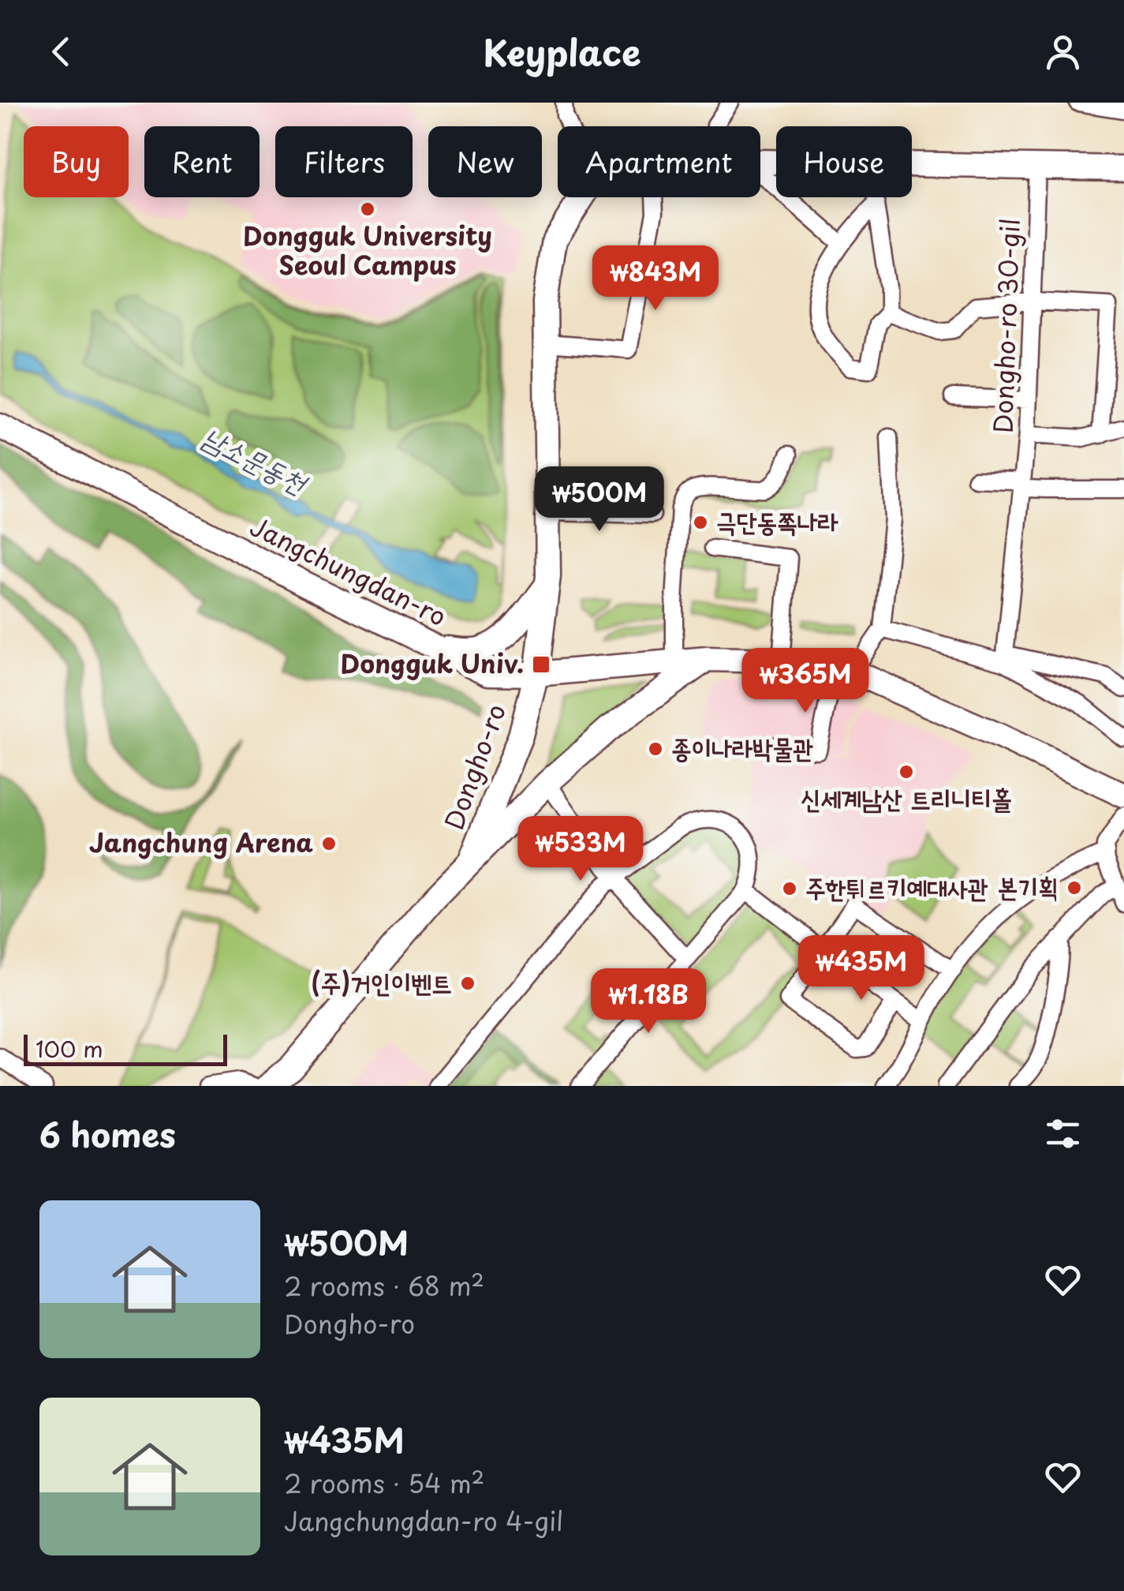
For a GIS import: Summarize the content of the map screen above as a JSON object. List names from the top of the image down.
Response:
{
  "streets": {
    "main road": ["Jangchungdan-ro", "Dongho-ro"],
    "street": ["Dongho-ro 30-gil"]
  },
  "crossings": [
    ["Jangchungdan-ro", "Dongho-ro"]
  ],
  "water": ["남소문동천"],
  "places": {
    "other": [
      "Dongguk University Seoul Campus",
      "극단동쪽나라",
      "종이나라박물관",
      "신세계남산 트리니티홀",
      "Jangchung Arena",
      "본기획",
      "주한튀르키예대사관",
      "(주)거인이벤트"
    ],
    "transit": ["Dongguk Univ."]
  },
  "scale_bar": "100 m",
  "page": {
    "header": "Keyplace",
    "chip": [
      "Buy",
      "Rent",
      "Filters",
      "New",
      "Apartment",
      "House"
    ],
    "price": [
      "₩843M",
      "₩500M",
      "₩365M",
      "₩533M",
      "₩435M",
      "₩1.18B"
    ],
    "scale": "100 m",
    "heading": "6 homes",
    "list": [
      {
        "name": "₩500M",
        "note": "2 rooms · 68 m² · Dongho-ro"
      },
      {
        "name": "₩435M",
        "note": "2 rooms · 54 m² · Jangchungdan-ro 4-gil"
      }
    ]
  }
}
